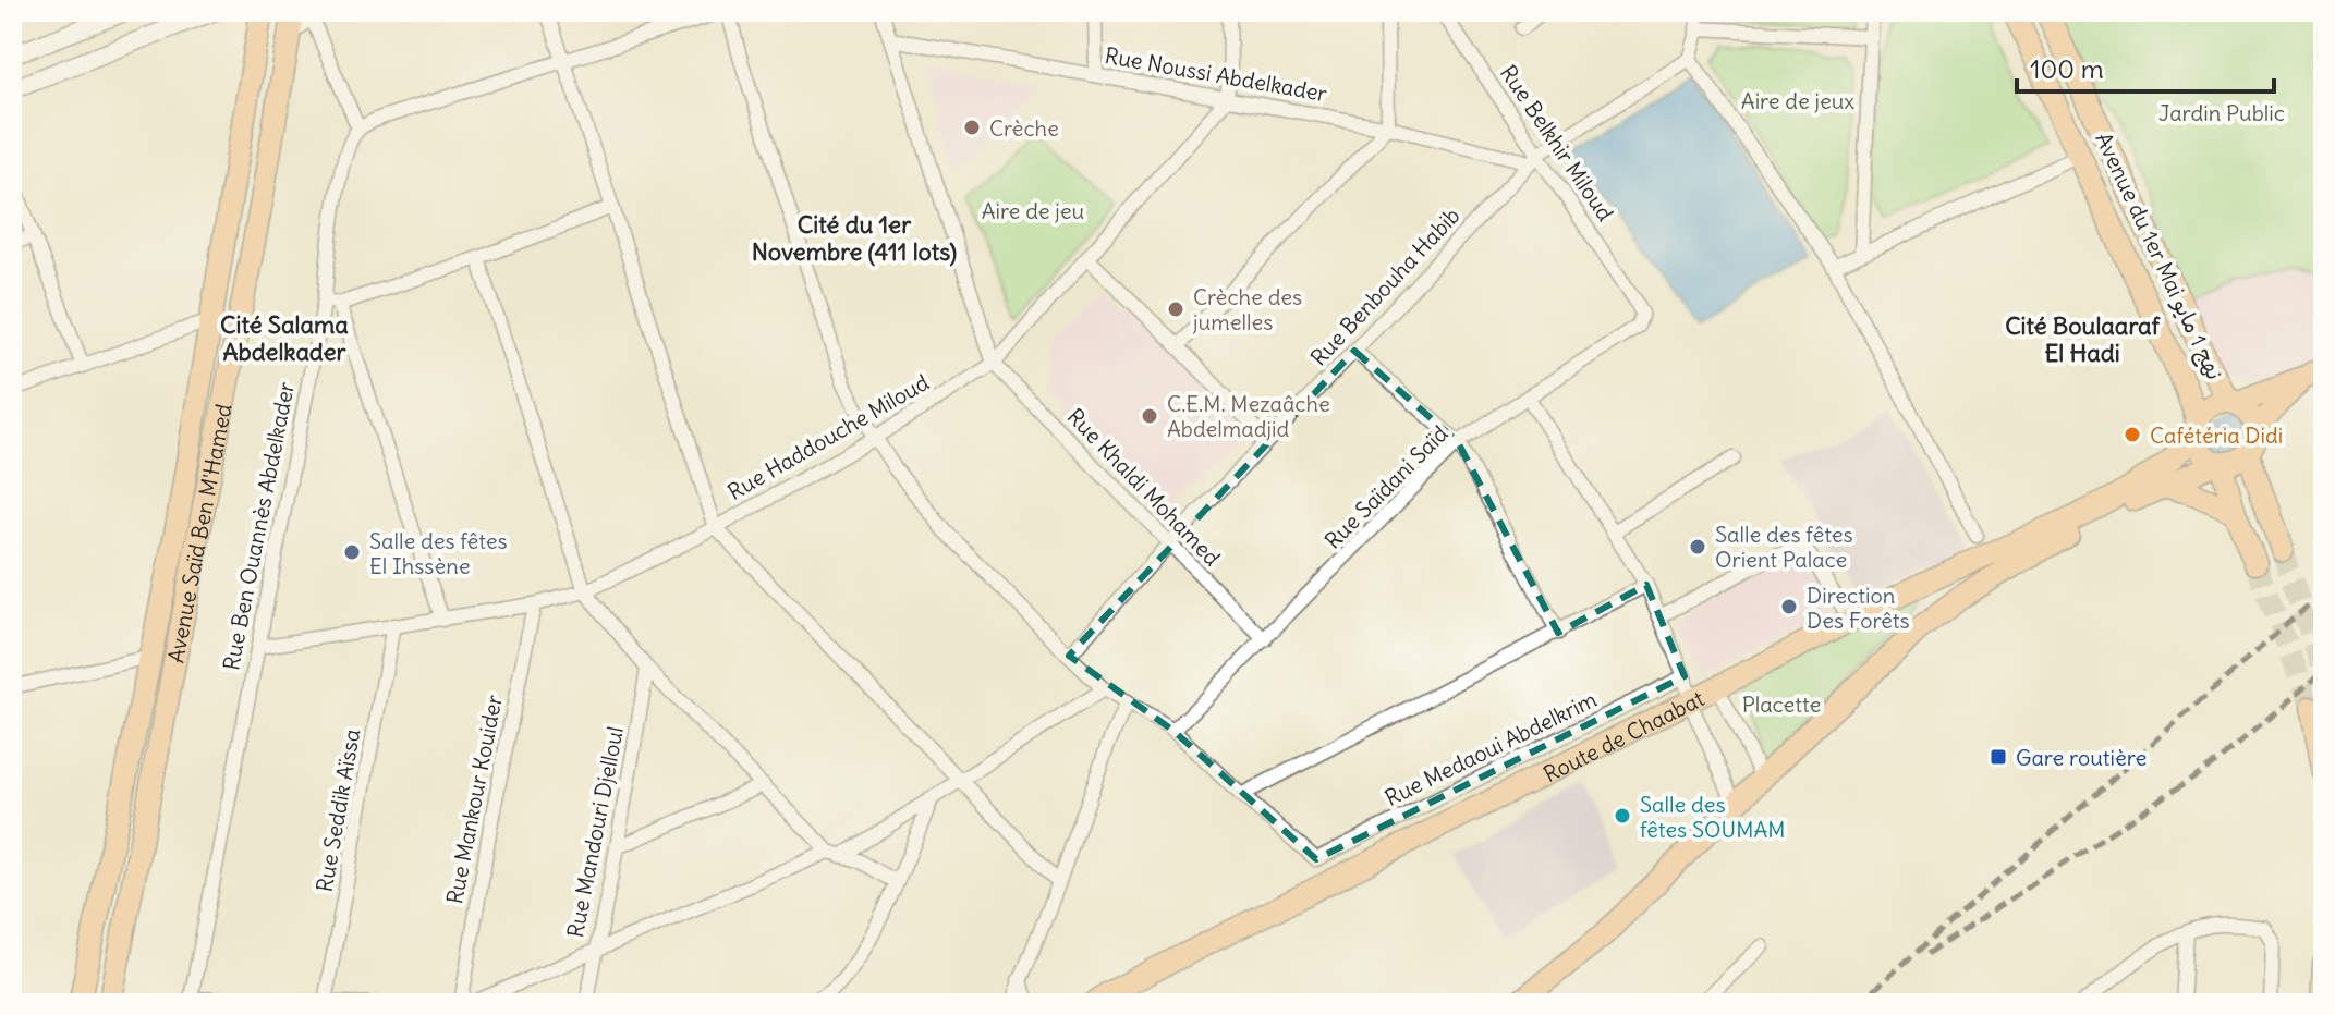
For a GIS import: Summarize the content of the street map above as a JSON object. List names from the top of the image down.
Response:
{
  "streets": {
    "main road": ["Avenue du 1er Mai نهج 1 مايو", "Avenue Saïd Ben M'Hamed", "Route de Chaabat"],
    "street": [
      "Rue Noussi Abdelkader",
      "Rue Belkhir Miloud",
      "Rue Benbouha Habib",
      "Rue Haddouche Miloud",
      "Rue Khaldi Mohamed",
      "Rue Saïdani Saïd",
      "Rue Ben Ouannès Abdelkader",
      "Rue Medaoui Abdelkrim",
      "Rue Mankour Kouider",
      "Rue Seddik Aïssa",
      "Rue Mandouri Djelloul"
    ]
  },
  "crossings": [
    ["Rue Noussi Abdelkader", "Rue Belkhir Miloud"],
    ["Rue Noussi Abdelkader", "Rue Benbouha Habib"],
    ["Rue Noussi Abdelkader", "Rue Haddouche Miloud"],
    ["Rue Belkhir Miloud", "Rue Benbouha Habib"],
    ["Rue Belkhir Miloud", "Rue Saïdani Saïd"],
    ["Avenue du 1er Mai نهج 1 مايو", "Route de Chaabat"],
    ["Rue Benbouha Habib", "Rue Khaldi Mohamed"],
    ["Rue Haddouche Miloud", "Rue Khaldi Mohamed"],
    ["Rue Haddouche Miloud", "Rue Ben Ouannès Abdelkader"],
    ["Rue Haddouche Miloud", "Rue Mankour Kouider"],
    ["Rue Haddouche Miloud", "Rue Seddik Aïssa"],
    ["Rue Khaldi Mohamed", "Rue Saïdani Saïd"]
  ],
  "districts": ["Cité du 1er Novembre (411 lots)", "Cité Salama Abdelkader", "Cité Boulaaraf El Hadi"],
  "parks": [
    "Aire de jeux",
    "Jardin Public",
    "Aire de jeu",
    "Placette"
  ],
  "places": {
    "other": [
      "Crèche",
      "Crèche des jumelles",
      "C.E.M. Mezaâche Abdelmadjid",
      "Cafétéria Didi",
      "Salle des fêtes Orient Palace",
      "Salle des fêtes El Ihssène",
      "Direction Des Forêts",
      "Salle des fêtes SOUMAM"
    ],
    "transit": ["Gare routière"]
  },
  "scale_bar": "100 m"
}
